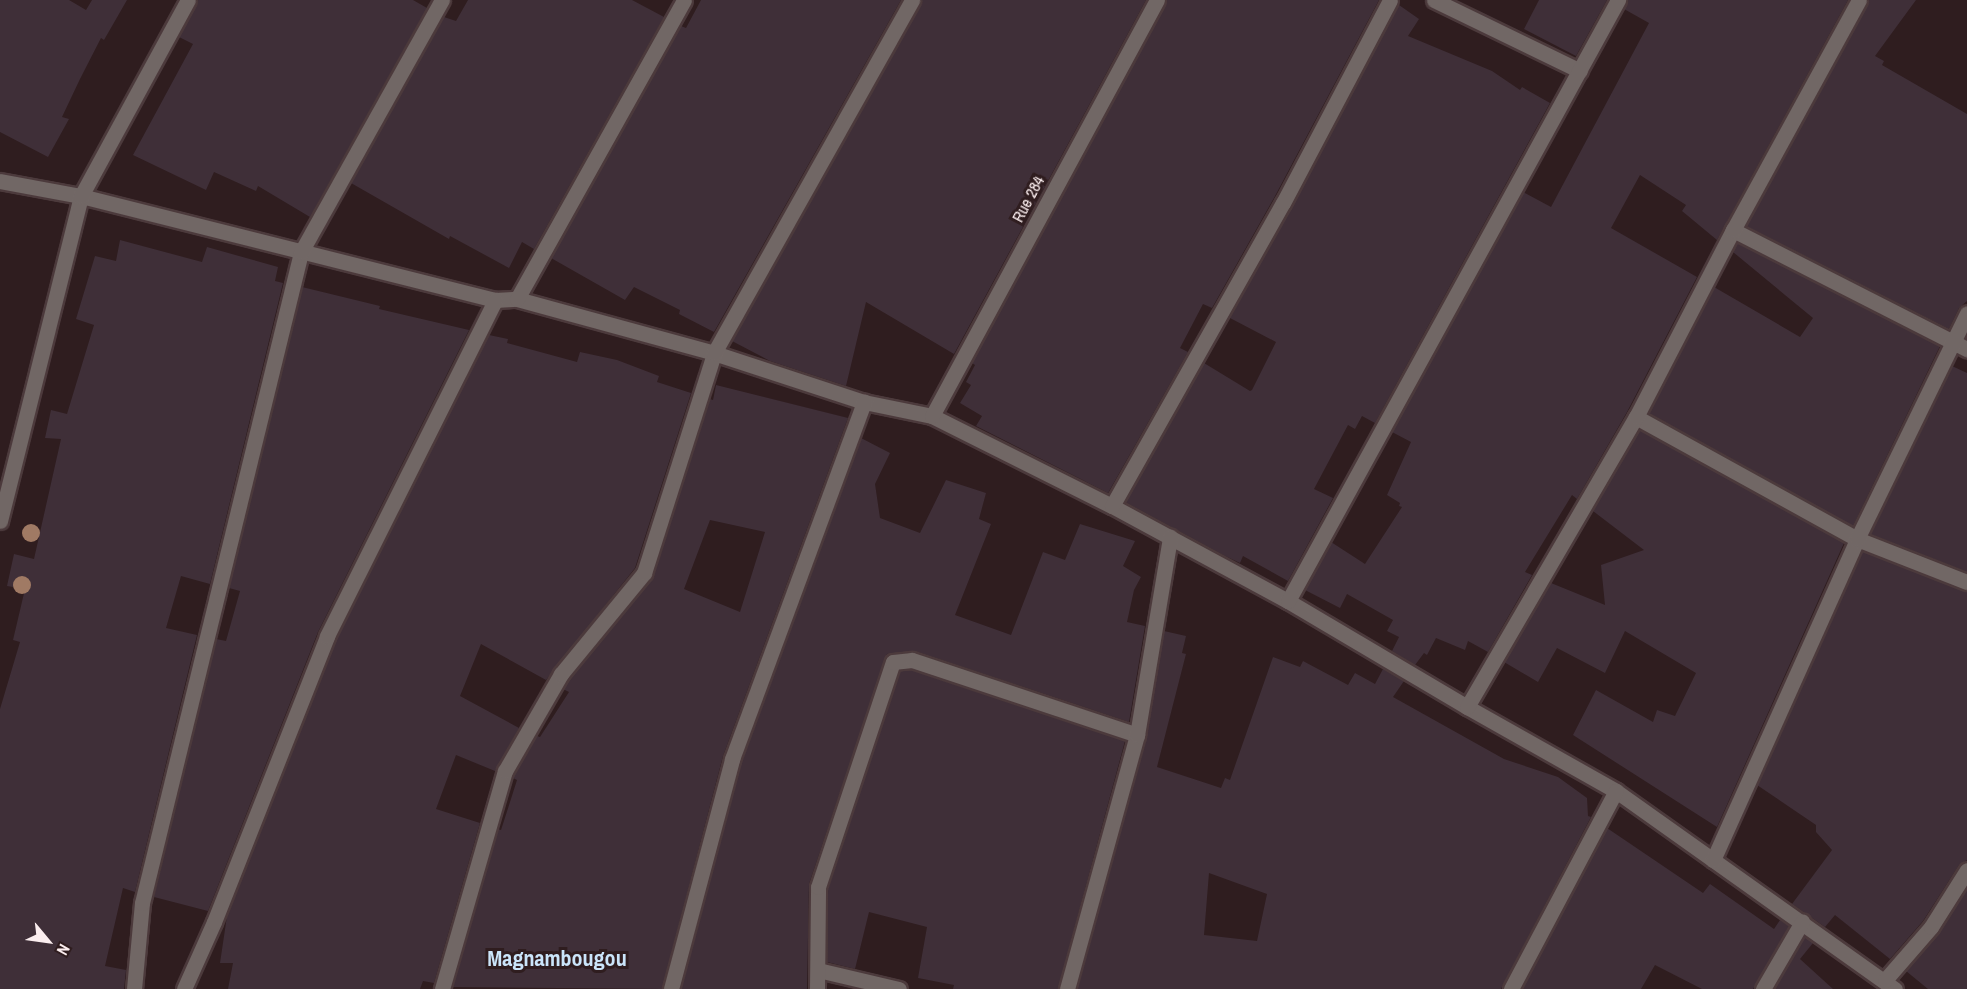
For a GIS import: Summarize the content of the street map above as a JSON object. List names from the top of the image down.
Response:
{
  "streets": {
    "street": ["Rue 284"]
  },
  "districts": ["Magnambougou"],
  "north": "bottom right"
}
